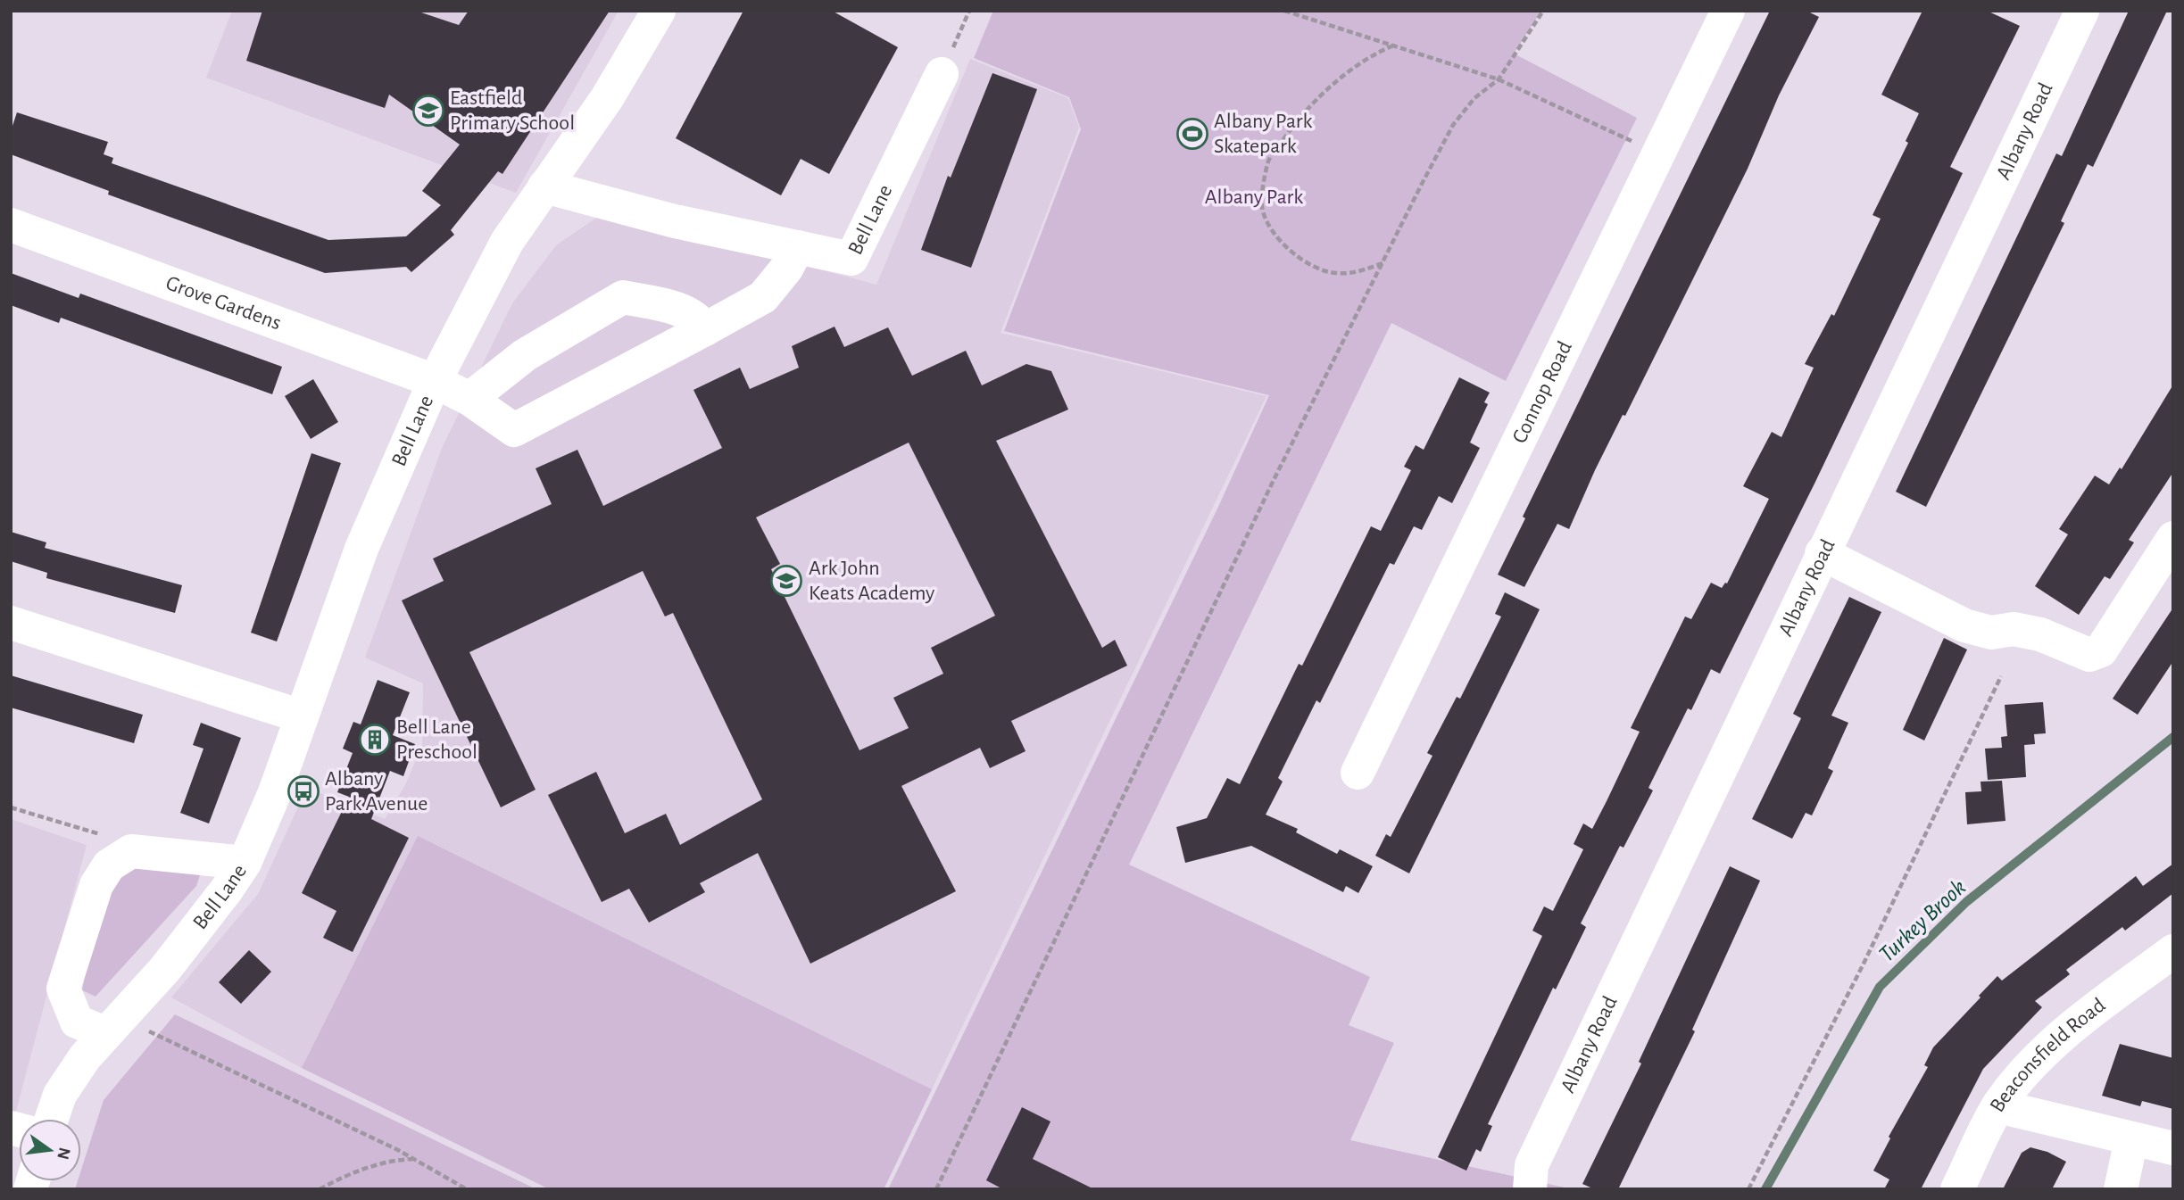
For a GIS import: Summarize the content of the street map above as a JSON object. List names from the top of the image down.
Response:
{
  "streets": {
    "street": [
      "Albany Road",
      "Bell Lane",
      "Grove Gardens",
      "Connop Road",
      "Beaconsfield Road"
    ]
  },
  "crossings": [
    ["Bell Lane", "Grove Gardens"]
  ],
  "water": ["Turkey Brook"],
  "parks": ["Albany Park"],
  "places": {
    "school or university": ["Eastfield Primary School", "Ark John Keats Academy"],
    "sports": ["Albany Park Skatepark"],
    "building": ["Bell Lane Preschool"],
    "bus stop": ["Albany Park Avenue"]
  },
  "north": "right"
}
